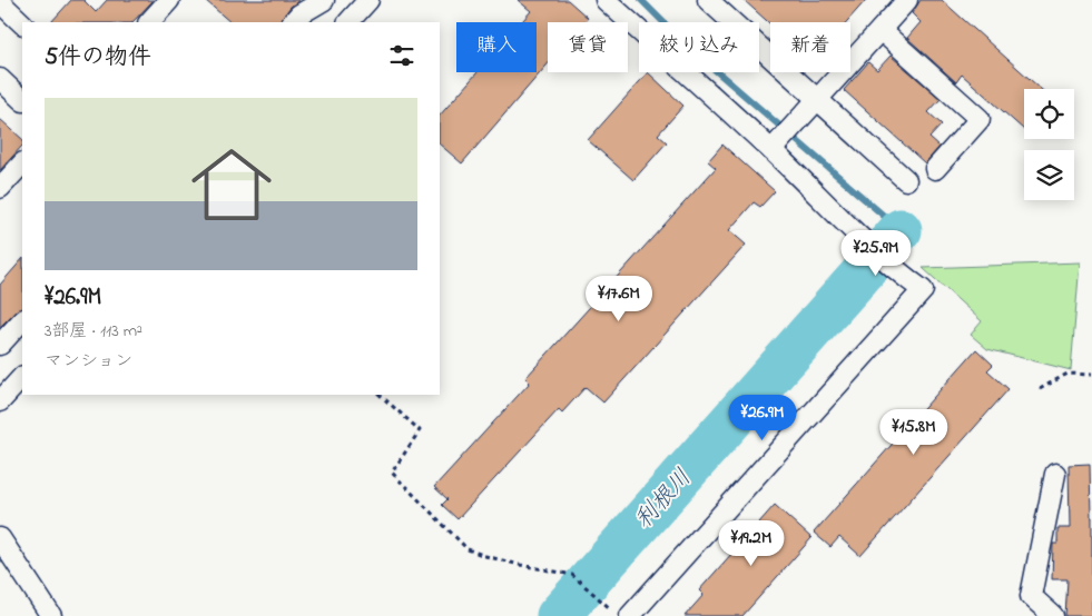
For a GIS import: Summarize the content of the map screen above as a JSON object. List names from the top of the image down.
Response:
{
  "water": ["利根川"],
  "page": {
    "chip": [
      "購入",
      "賃貸",
      "絞り込み",
      "新着"
    ],
    "heading": "5件の物件",
    "list": [
      {
        "name": "¥26.9M",
        "note": "3部屋 · 113 m² · マンション"
      }
    ],
    "price": [
      "¥25.9M",
      "¥17.6M",
      "¥26.9M",
      "¥15.8M",
      "¥19.2M"
    ]
  }
}
